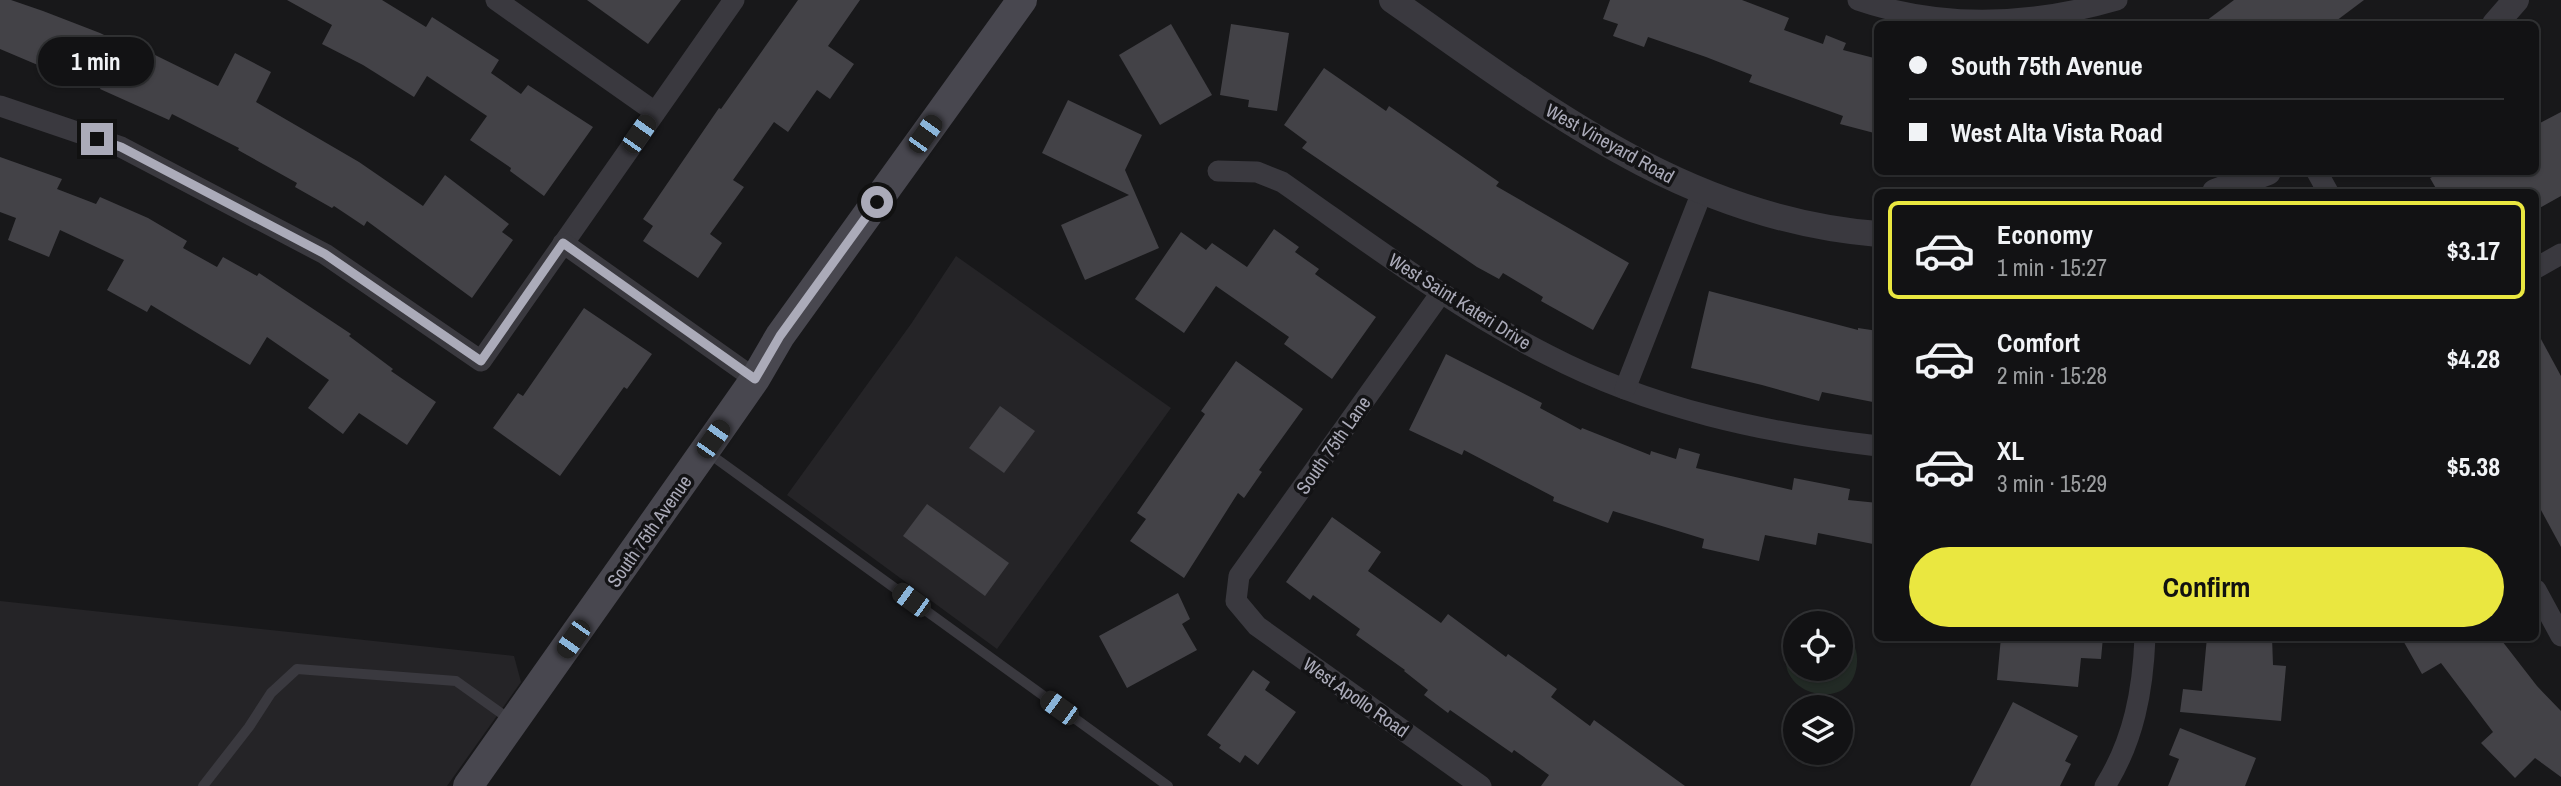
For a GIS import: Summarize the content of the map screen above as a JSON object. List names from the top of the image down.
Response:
{
  "streets": {
    "main road": ["South 75th Avenue"],
    "street": [
      "West Vineyard Road",
      "West Saint Kateri Drive",
      "South 75th Lane",
      "West Apollo Road"
    ]
  },
  "crossings": [
    ["West Saint Kateri Drive", "South 75th Lane"],
    ["South 75th Lane", "West Apollo Road"]
  ],
  "page": {
    "banner": ["South 75th Avenue", "West Alta Vista Road"],
    "bubble": "1 min",
    "list": [
      {
        "name": "Economy",
        "note": "1 min · 15:27",
        "value": "$3.17"
      },
      {
        "name": "Comfort",
        "note": "2 min · 15:28",
        "value": "$4.28"
      },
      {
        "name": "XL",
        "note": "3 min · 15:29",
        "value": "$5.38"
      }
    ],
    "buttons": "Confirm"
  }
}
